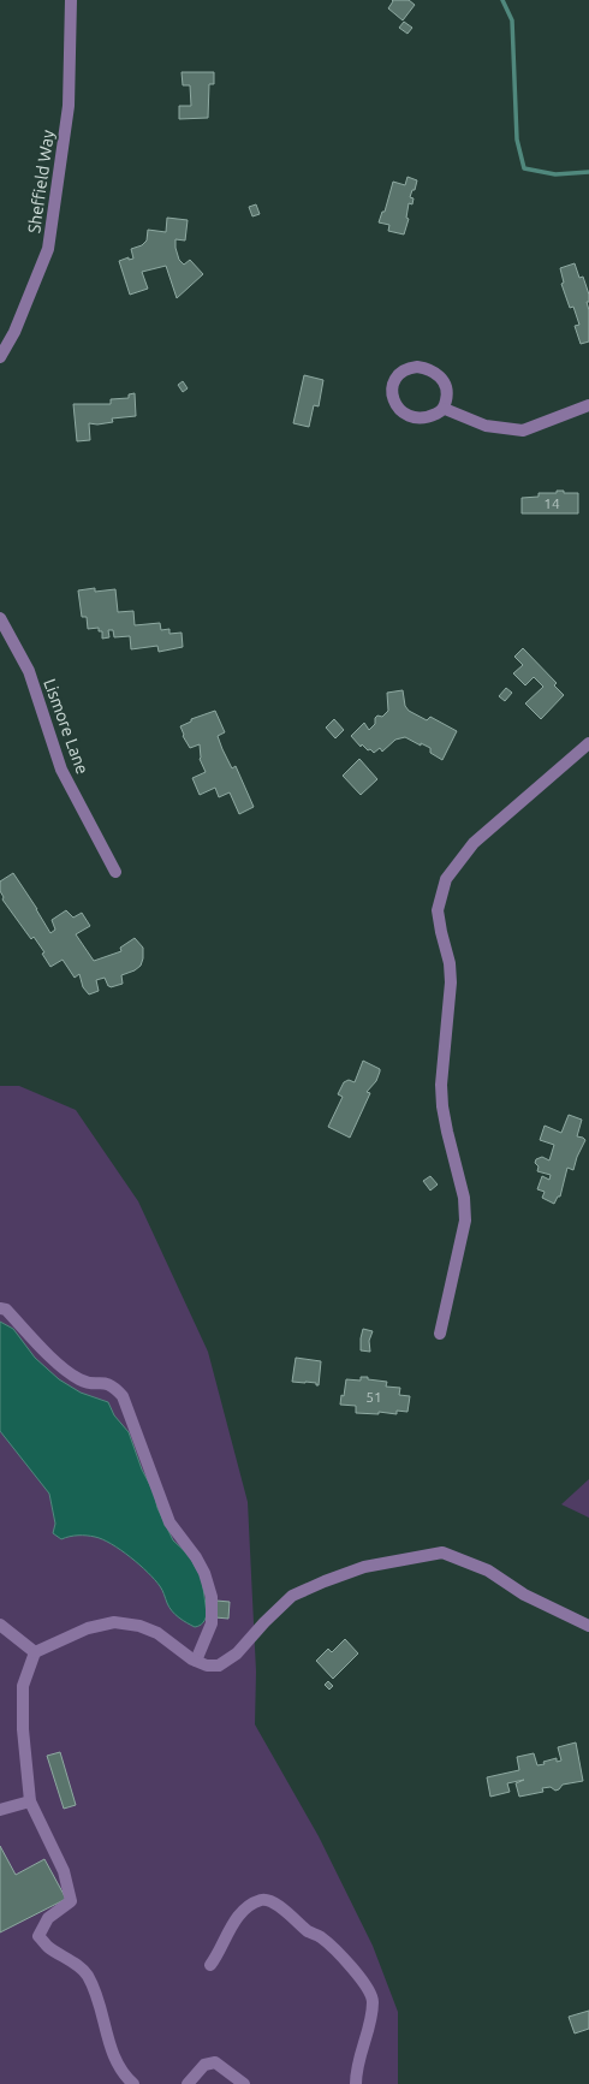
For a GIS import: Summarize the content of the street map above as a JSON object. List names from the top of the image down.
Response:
{
  "streets": {
    "street": ["Sheffield Way", "Lismore Lane"]
  },
  "house_numbers": ["14", "51"]
}
